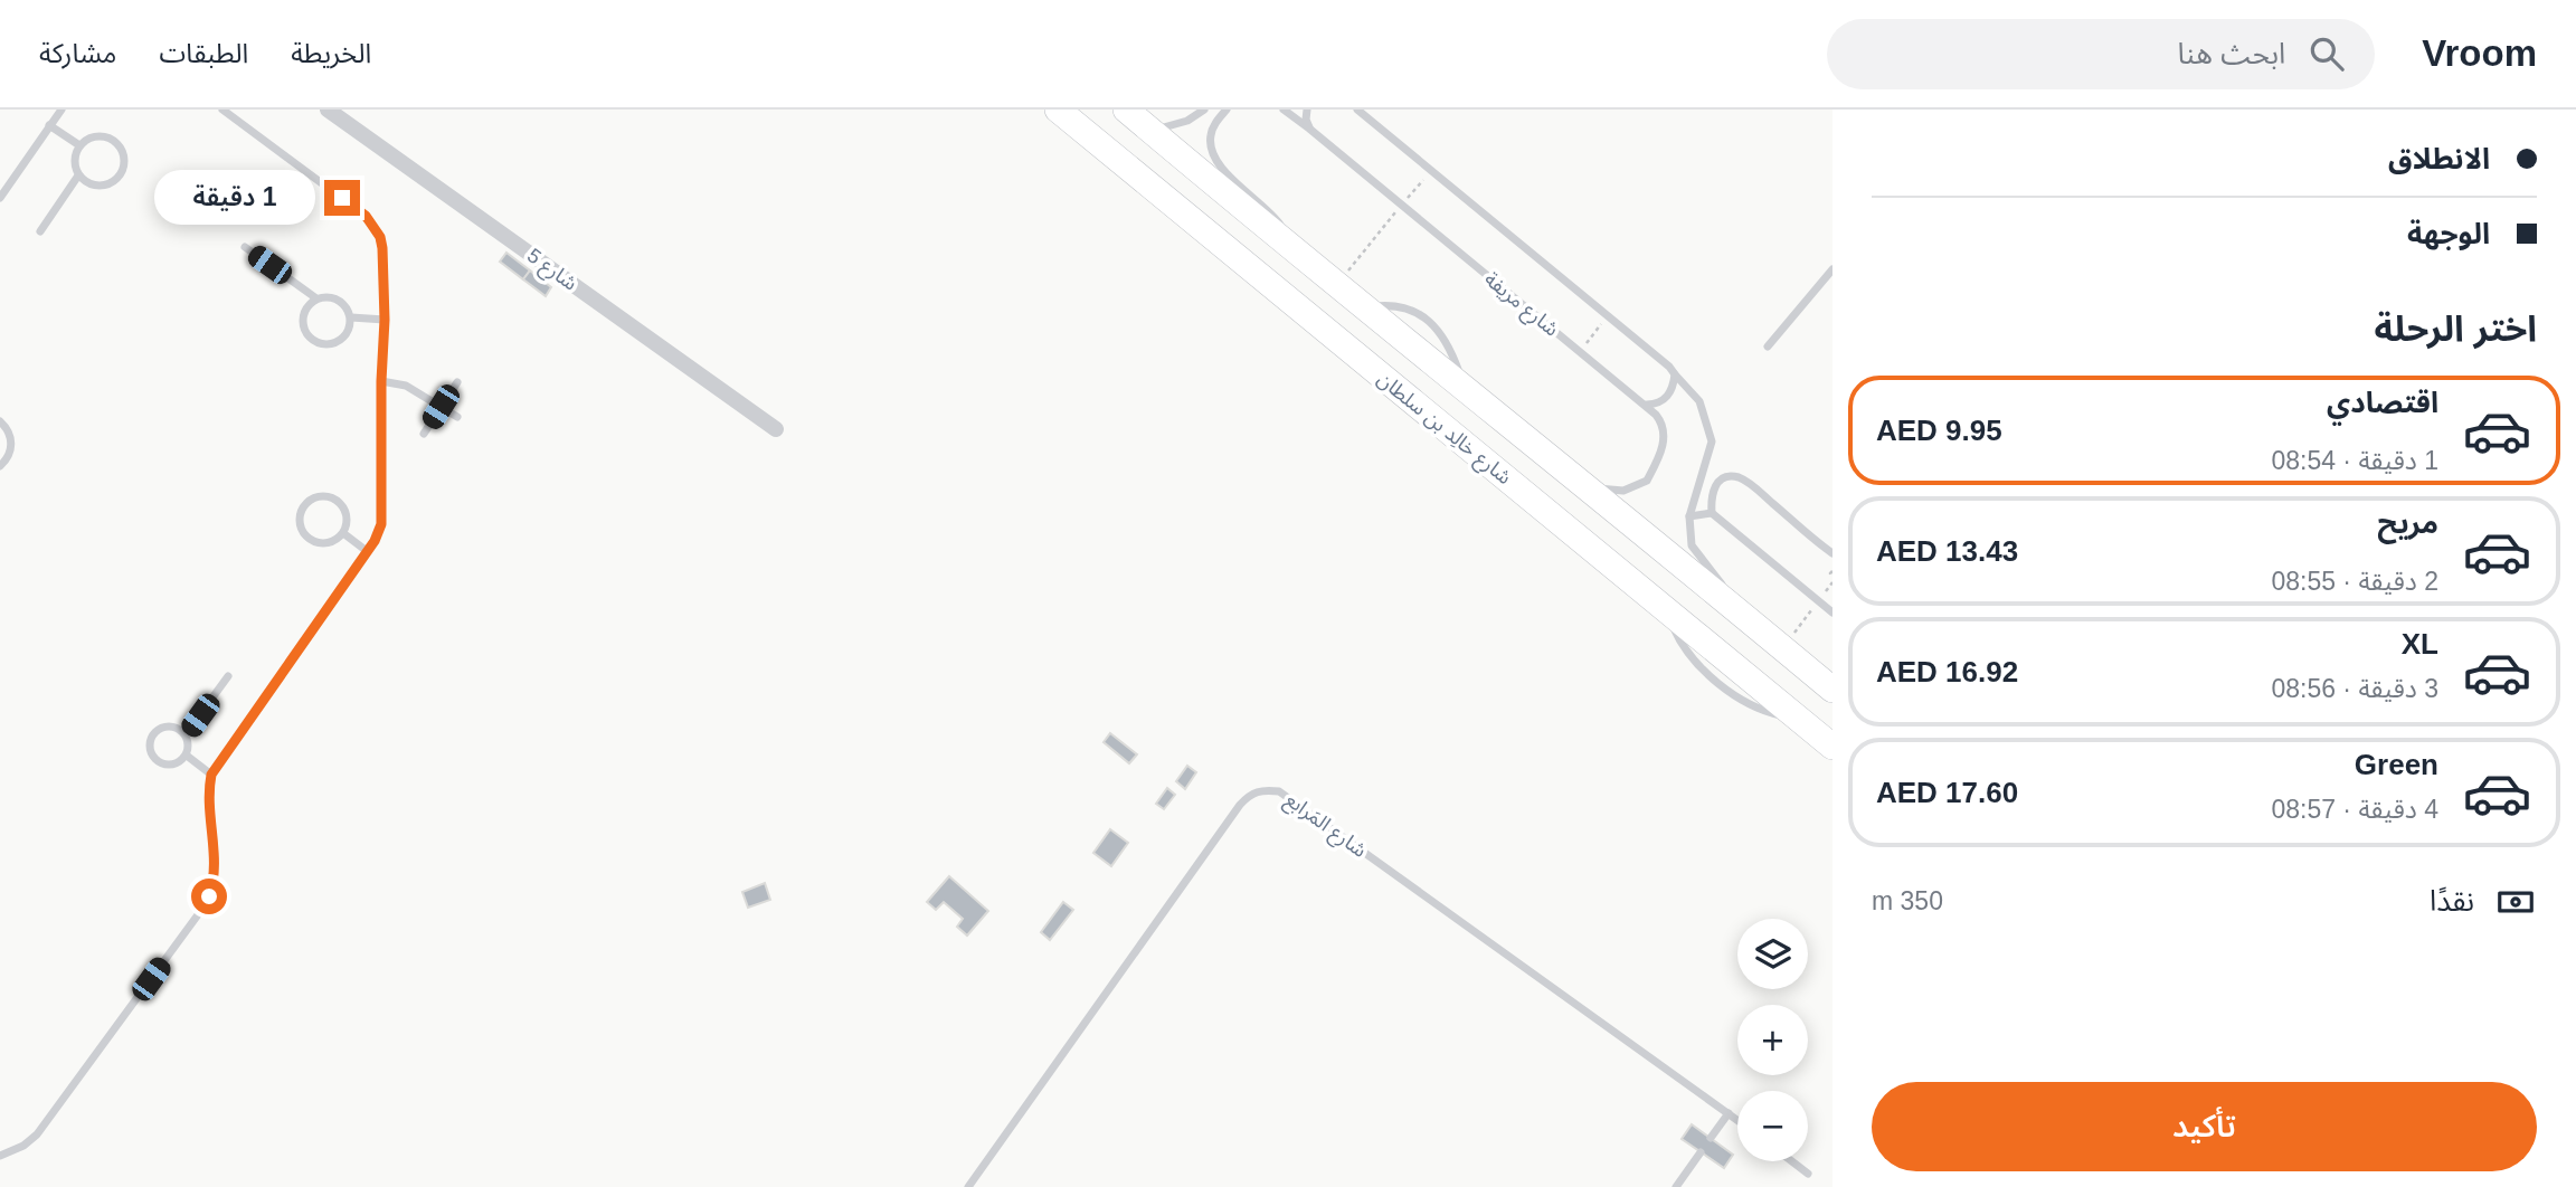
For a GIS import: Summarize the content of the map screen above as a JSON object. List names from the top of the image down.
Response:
{
  "streets": {
    "main road": ["شارع خالِد بن سلطان"],
    "street": ["شارع 5"],
    "lane": ["شارع مريفة", "شارع المَرابع"]
  },
  "page": {
    "header": "Vroom",
    "search": "ابحث هنا",
    "nav": ["الخريطة", "الطبقات", "مشاركة"],
    "banner": ["الانطلاق", "الوجهة"],
    "bubble": "1 دقيقة",
    "heading": "اختر الرحلة",
    "list": [
      {
        "name": "اقتصادي",
        "note": "1 دقيقة · 08:54",
        "value": "AED 9.95"
      },
      {
        "name": "مريح",
        "note": "2 دقيقة · 08:55",
        "value": "AED 13.43"
      },
      {
        "name": "XL",
        "note": "3 دقيقة · 08:56",
        "value": "AED 16.92"
      },
      {
        "name": "Green",
        "note": "4 دقيقة · 08:57",
        "value": "AED 17.60"
      }
    ],
    "pay": ["نقدًا", "350 m"],
    "map_buttons": ["+", "−"],
    "buttons": "تأكيد"
  }
}
